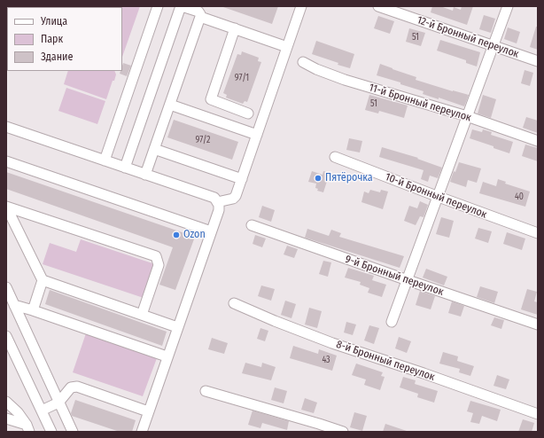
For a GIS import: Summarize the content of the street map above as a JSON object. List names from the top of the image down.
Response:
{
  "streets": {
    "street": [
      "12-й Бронный переулок",
      "11-й Бронный переулок",
      "10-й Бронный переулок",
      "9-й Бронный переулок",
      "8-й Бронный переулок"
    ]
  },
  "places": ["Пятёрочка", "Ozon"],
  "house_numbers": [
    "51",
    "97/1",
    "51",
    "97/2",
    "40",
    "43"
  ],
  "legend": ["Улица", "Парк", "Здание"]
}
